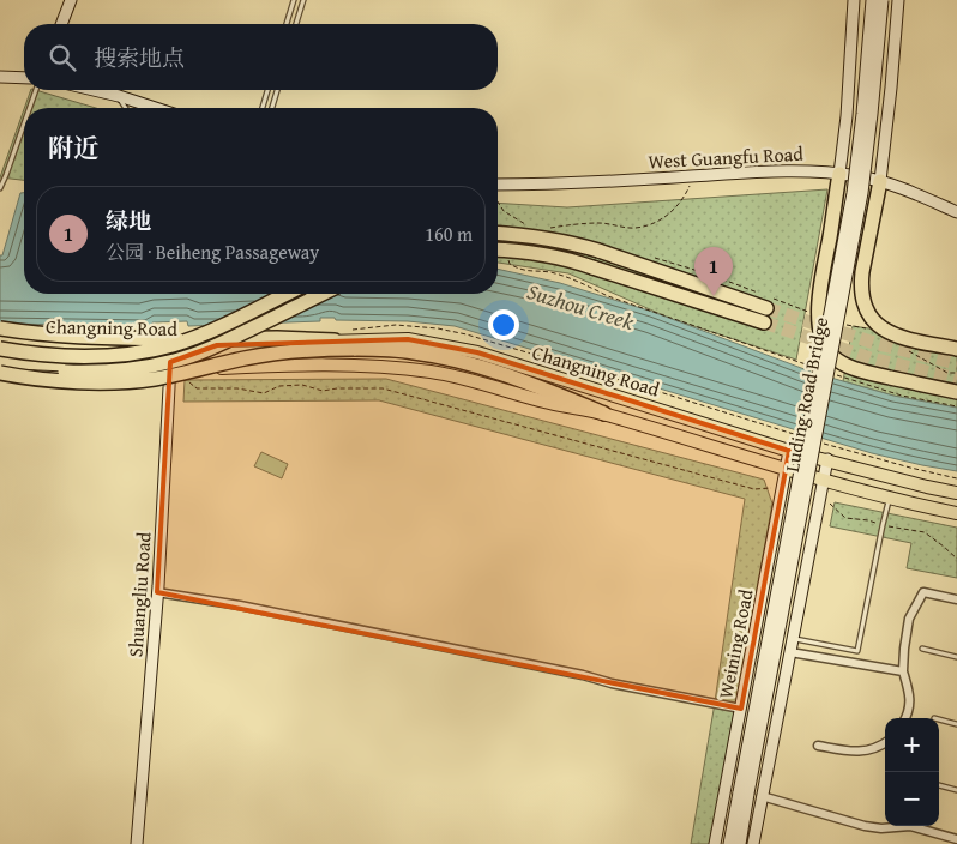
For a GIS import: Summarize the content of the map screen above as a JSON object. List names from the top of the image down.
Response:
{
  "streets": {
    "main road": [
      "West Guangfu Road",
      "Changning Road",
      "Luding Road Bridge",
      "Shuangliu Road",
      "Weining Road"
    ]
  },
  "crossings": [
    ["Changning Road", "Shuangliu Road"],
    ["Changning Road", "Weining Road"]
  ],
  "water": ["Suzhou Creek"],
  "page": {
    "search": "搜索地点",
    "heading": "附近",
    "list": [
      {
        "mark": "1",
        "name": "绿地",
        "note": "公园 · Beiheng Passageway",
        "value": "160 m"
      }
    ],
    "pins": "1",
    "map_buttons": ["+", "−"]
  }
}
